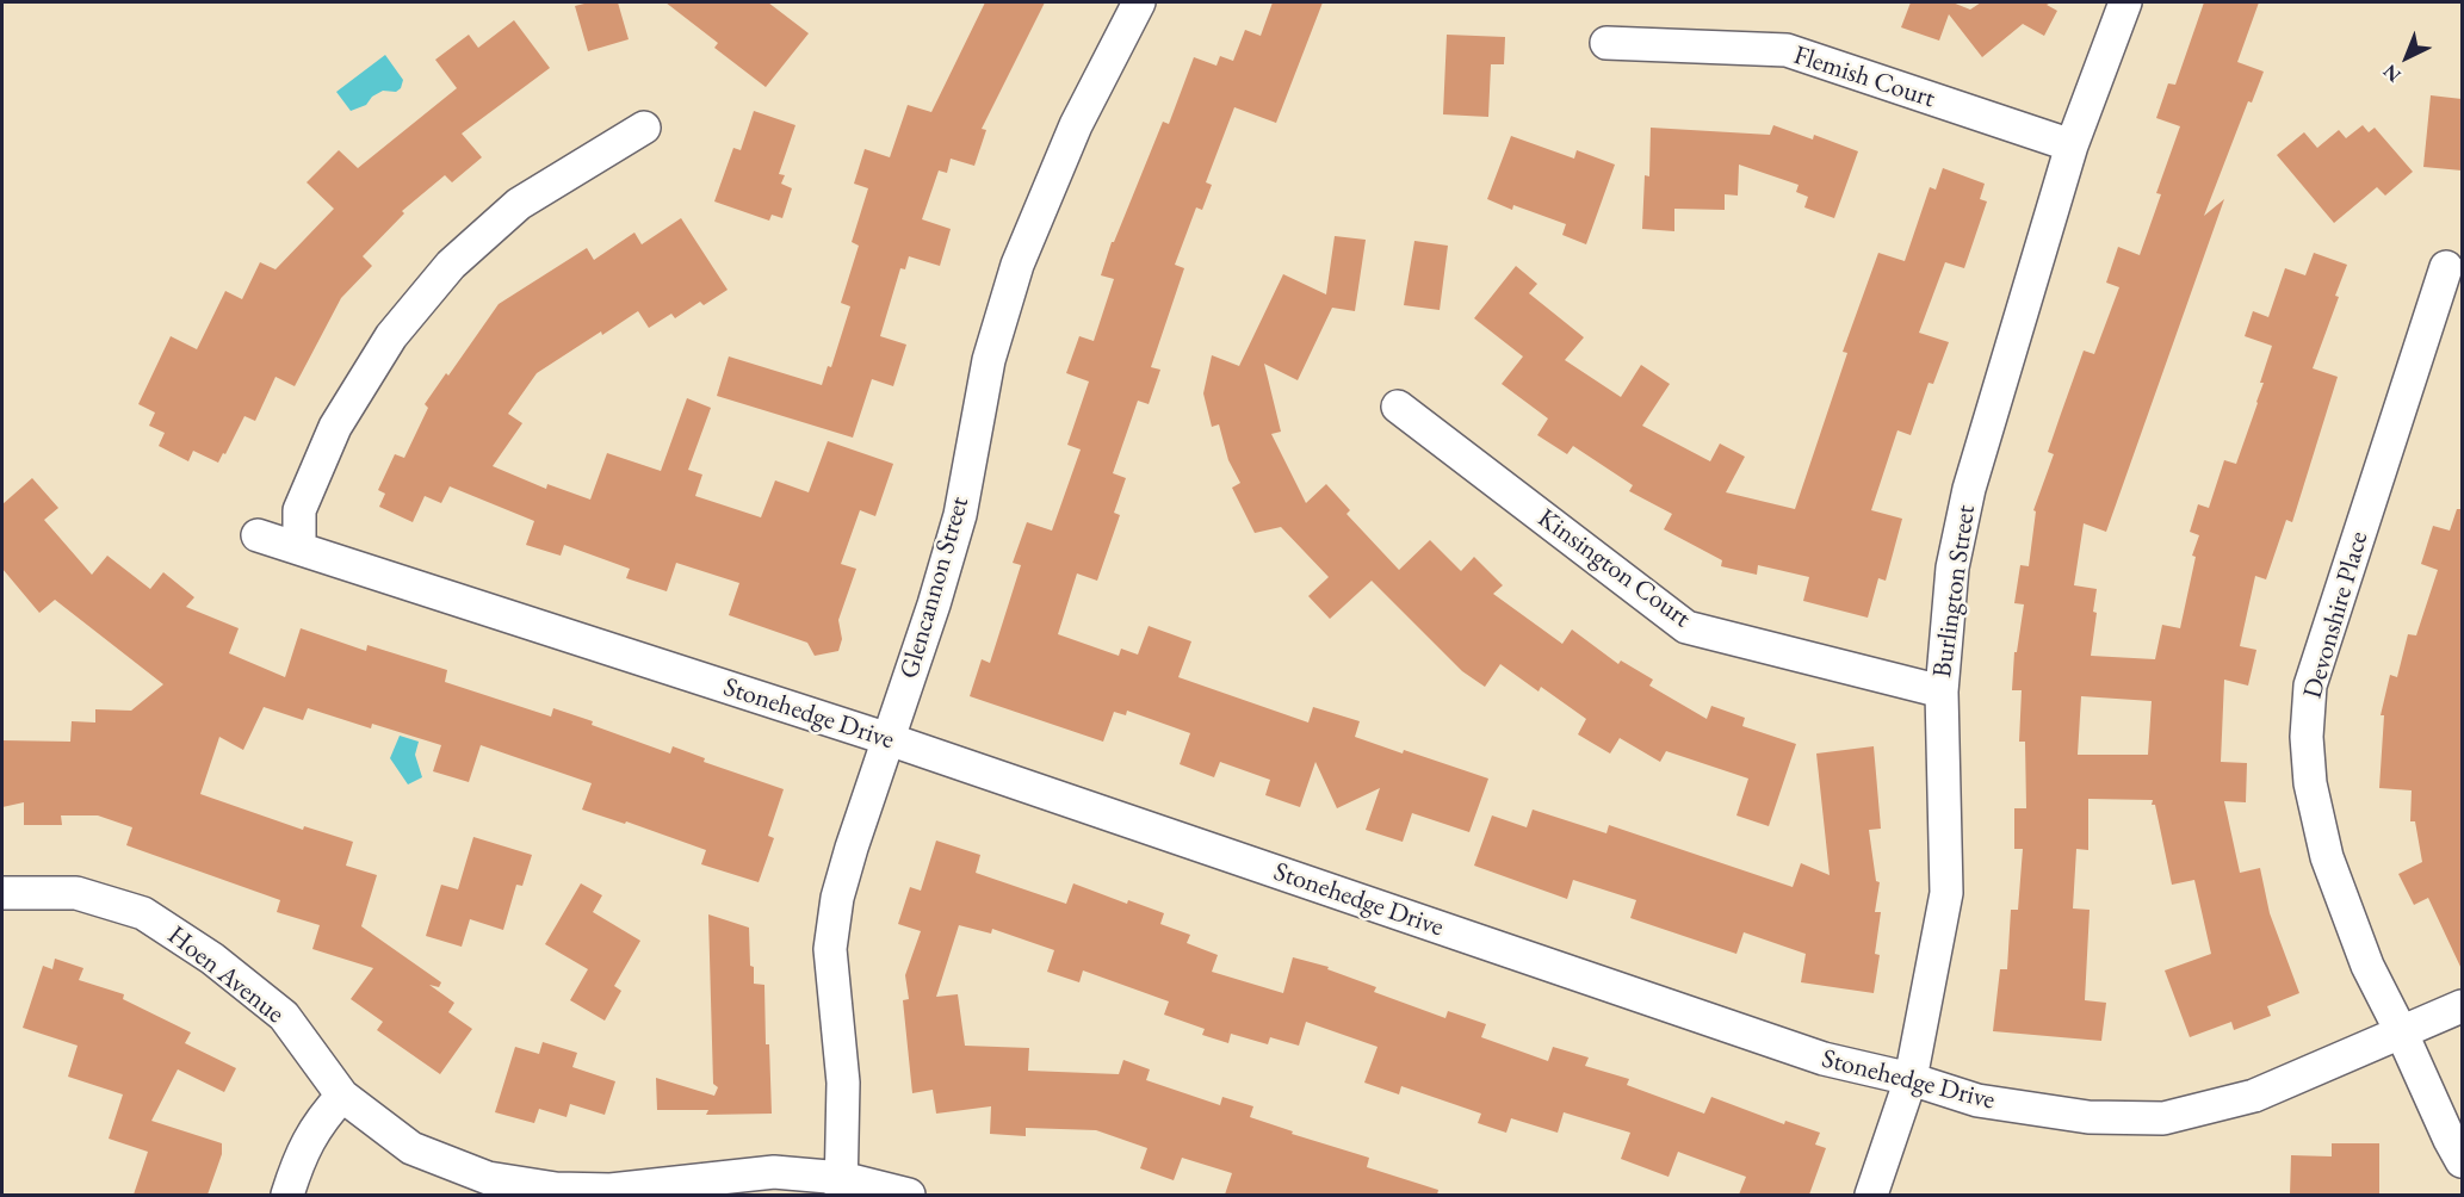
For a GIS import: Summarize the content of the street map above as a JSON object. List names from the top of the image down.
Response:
{
  "streets": {
    "street": [
      "Flemish Court",
      "Kinsington Court",
      "Glencannon Street",
      "Burlington Street",
      "Devonshire Place",
      "Stonehedge Drive",
      "Hoen Avenue"
    ]
  },
  "crossings": [
    ["Flemish Court", "Burlington Street"],
    ["Kinsington Court", "Burlington Street"],
    ["Glencannon Street", "Stonehedge Drive"],
    ["Glencannon Street", "Hoen Avenue"],
    ["Burlington Street", "Stonehedge Drive"],
    ["Devonshire Place", "Stonehedge Drive"]
  ],
  "north": "bottom left"
}
